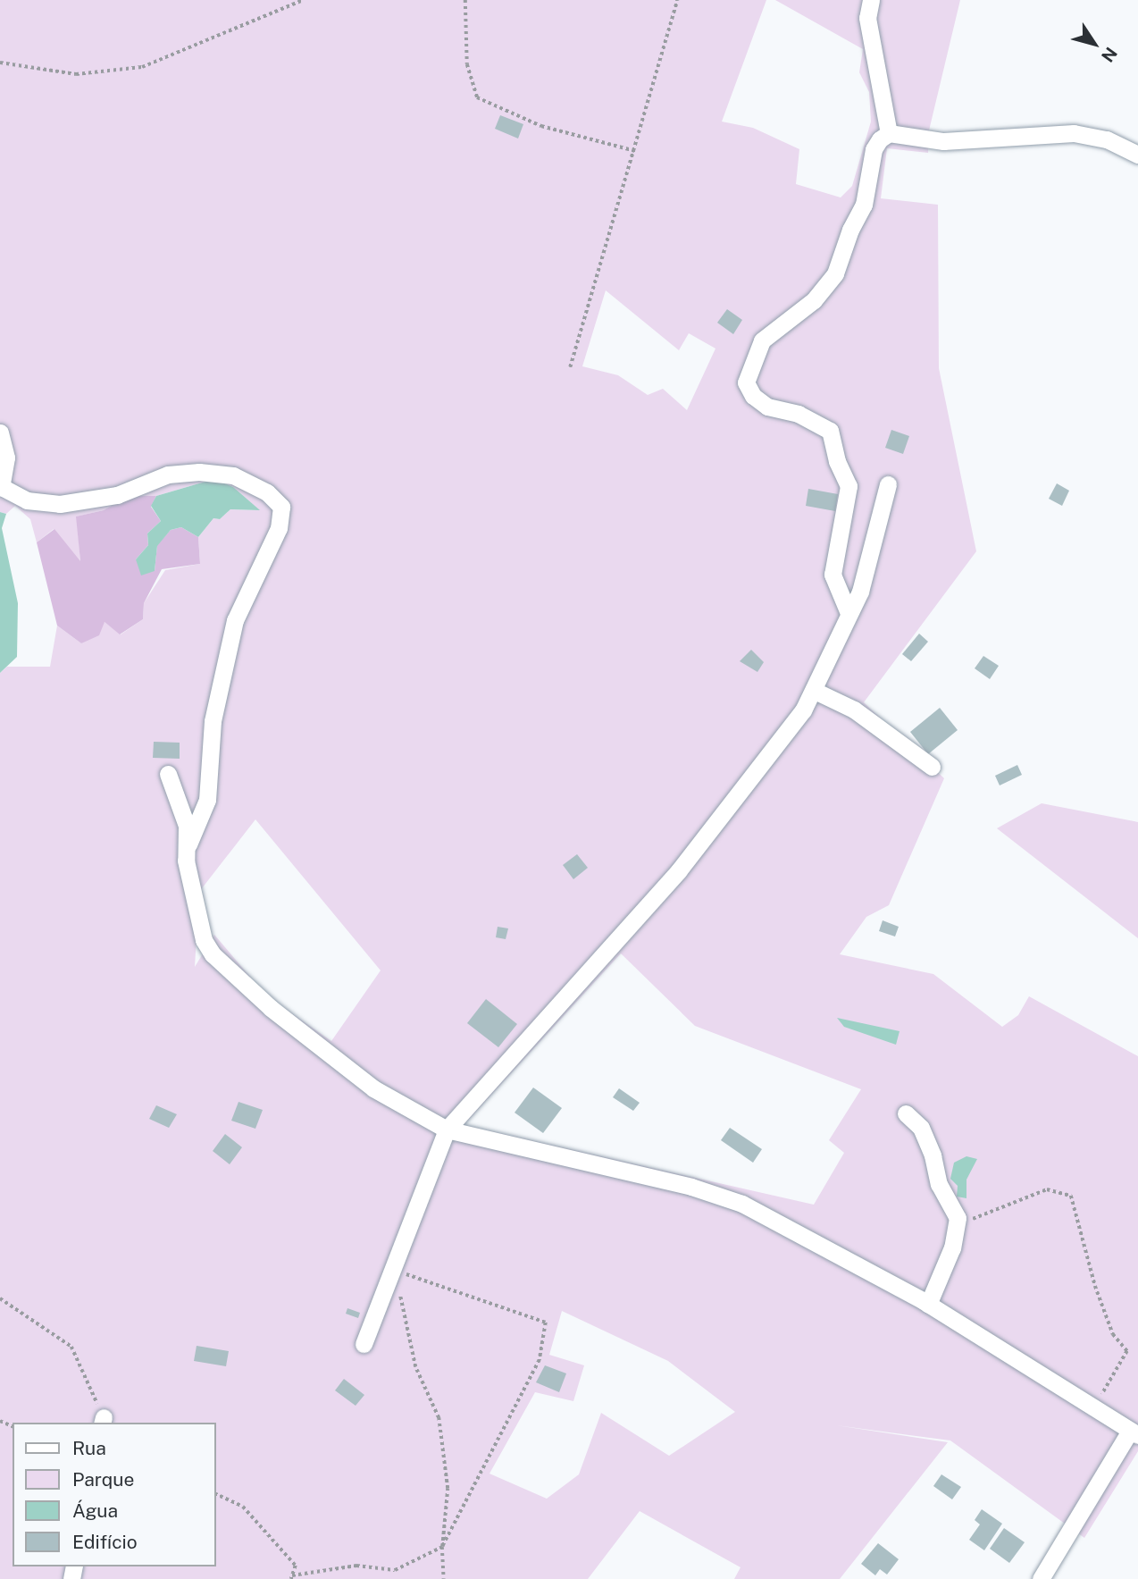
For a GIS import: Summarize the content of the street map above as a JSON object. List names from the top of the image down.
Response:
{
  "legend": [
    "Rua",
    "Parque",
    "Água",
    "Edifício"
  ],
  "north": "bottom right"
}
